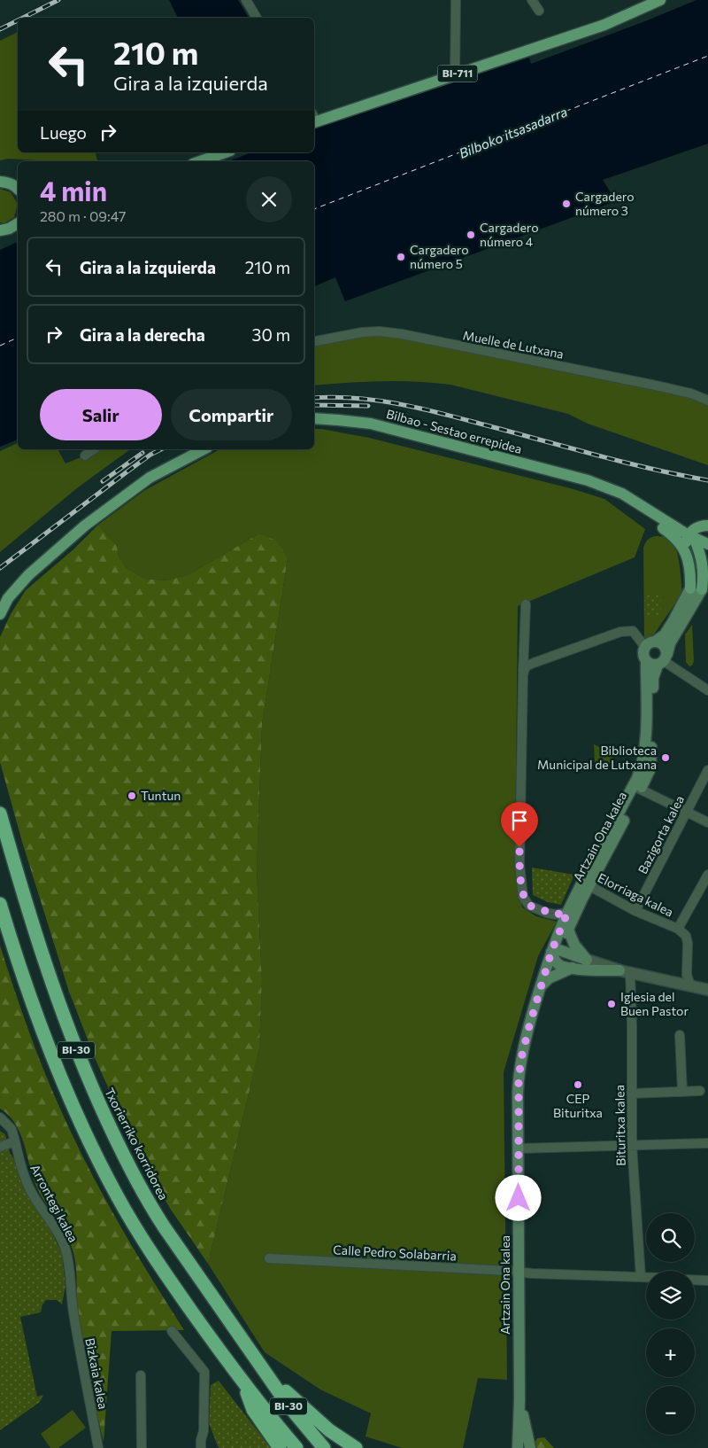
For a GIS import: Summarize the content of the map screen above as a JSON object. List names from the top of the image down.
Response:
{
  "streets": {
    "highway": ["BI-30", "Txorierriko korridorea"],
    "main road": ["BI-711", "Bilbao - Sestao errepidea", "Artzain Ona kalea"],
    "street": [
      "Muelle de Lutxana",
      "Bazigorta kalea",
      "Elorriaga kalea",
      "Bituritxa kalea",
      "Arrontegi kalea",
      "Calle Pedro Solabarria",
      "Bizkaia kalea"
    ]
  },
  "crossings": [
    ["Bazigorta kalea", "Elorriaga kalea"],
    ["Artzain Ona kalea", "Elorriaga kalea"],
    ["Artzain Ona kalea", "Calle Pedro Solabarria"],
    ["Bituritxa kalea", "Calle Pedro Solabarria"],
    ["Arrontegi kalea", "Bizkaia kalea"]
  ],
  "water": ["Bilboko itsasadarra"],
  "places": [
    "Cargadero número 3",
    "Cargadero número 4",
    "Cargadero número 5",
    "Biblioteca Municipal de Lutxana",
    "Tuntun",
    "Iglesia del Buen Pastor",
    "CEP Bituritxa"
  ],
  "page": {
    "turn": ["210 m", "Gira a la izquierda"],
    "then": "Luego",
    "heading": ["4 min", "280 m · 09:47"],
    "list": [
      {
        "name": "Gira a la izquierda",
        "value": "210 m"
      },
      {
        "name": "Gira a la derecha",
        "value": "30 m"
      }
    ],
    "buttons": ["Salir", "Compartir"],
    "map_buttons": ["+", "−"]
  }
}
